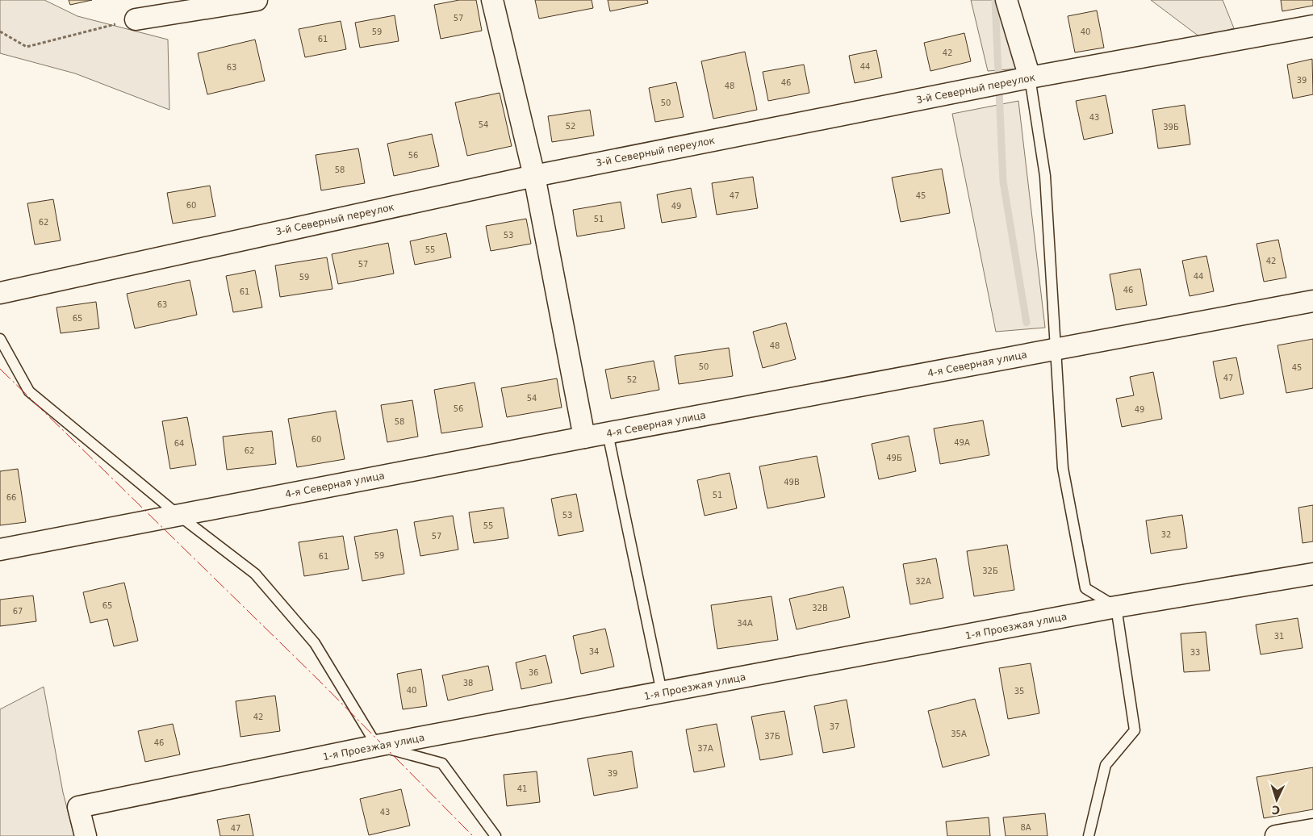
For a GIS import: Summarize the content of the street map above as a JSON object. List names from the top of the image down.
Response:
{
  "streets": {
    "street": ["3-й Северный переулок", "4-я Северная улица", "1-я Проезжая улица"]
  },
  "house_numbers": [
    "57",
    "59",
    "40",
    "61",
    "42",
    "44",
    "63",
    "39",
    "46",
    "48",
    "50",
    "43",
    "54",
    "52",
    "39Б",
    "56",
    "58",
    "47",
    "45",
    "60",
    "49",
    "51",
    "62",
    "53",
    "55",
    "42",
    "57",
    "44",
    "59",
    "46",
    "61",
    "63",
    "65",
    "48",
    "50",
    "45",
    "47",
    "52",
    "54",
    "56",
    "49",
    "58",
    "60",
    "49А",
    "64",
    "62",
    "49Б",
    "49В",
    "51",
    "66",
    "53",
    "55",
    "32",
    "57",
    "59",
    "61",
    "32Б",
    "32А",
    "65",
    "32В",
    "67",
    "34А",
    "31",
    "34",
    "33",
    "36",
    "38",
    "40",
    "35",
    "42",
    "37",
    "35А",
    "37Б",
    "46",
    "37А",
    "39",
    "41",
    "43",
    "8А",
    "47"
  ],
  "north": "bottom"
}
